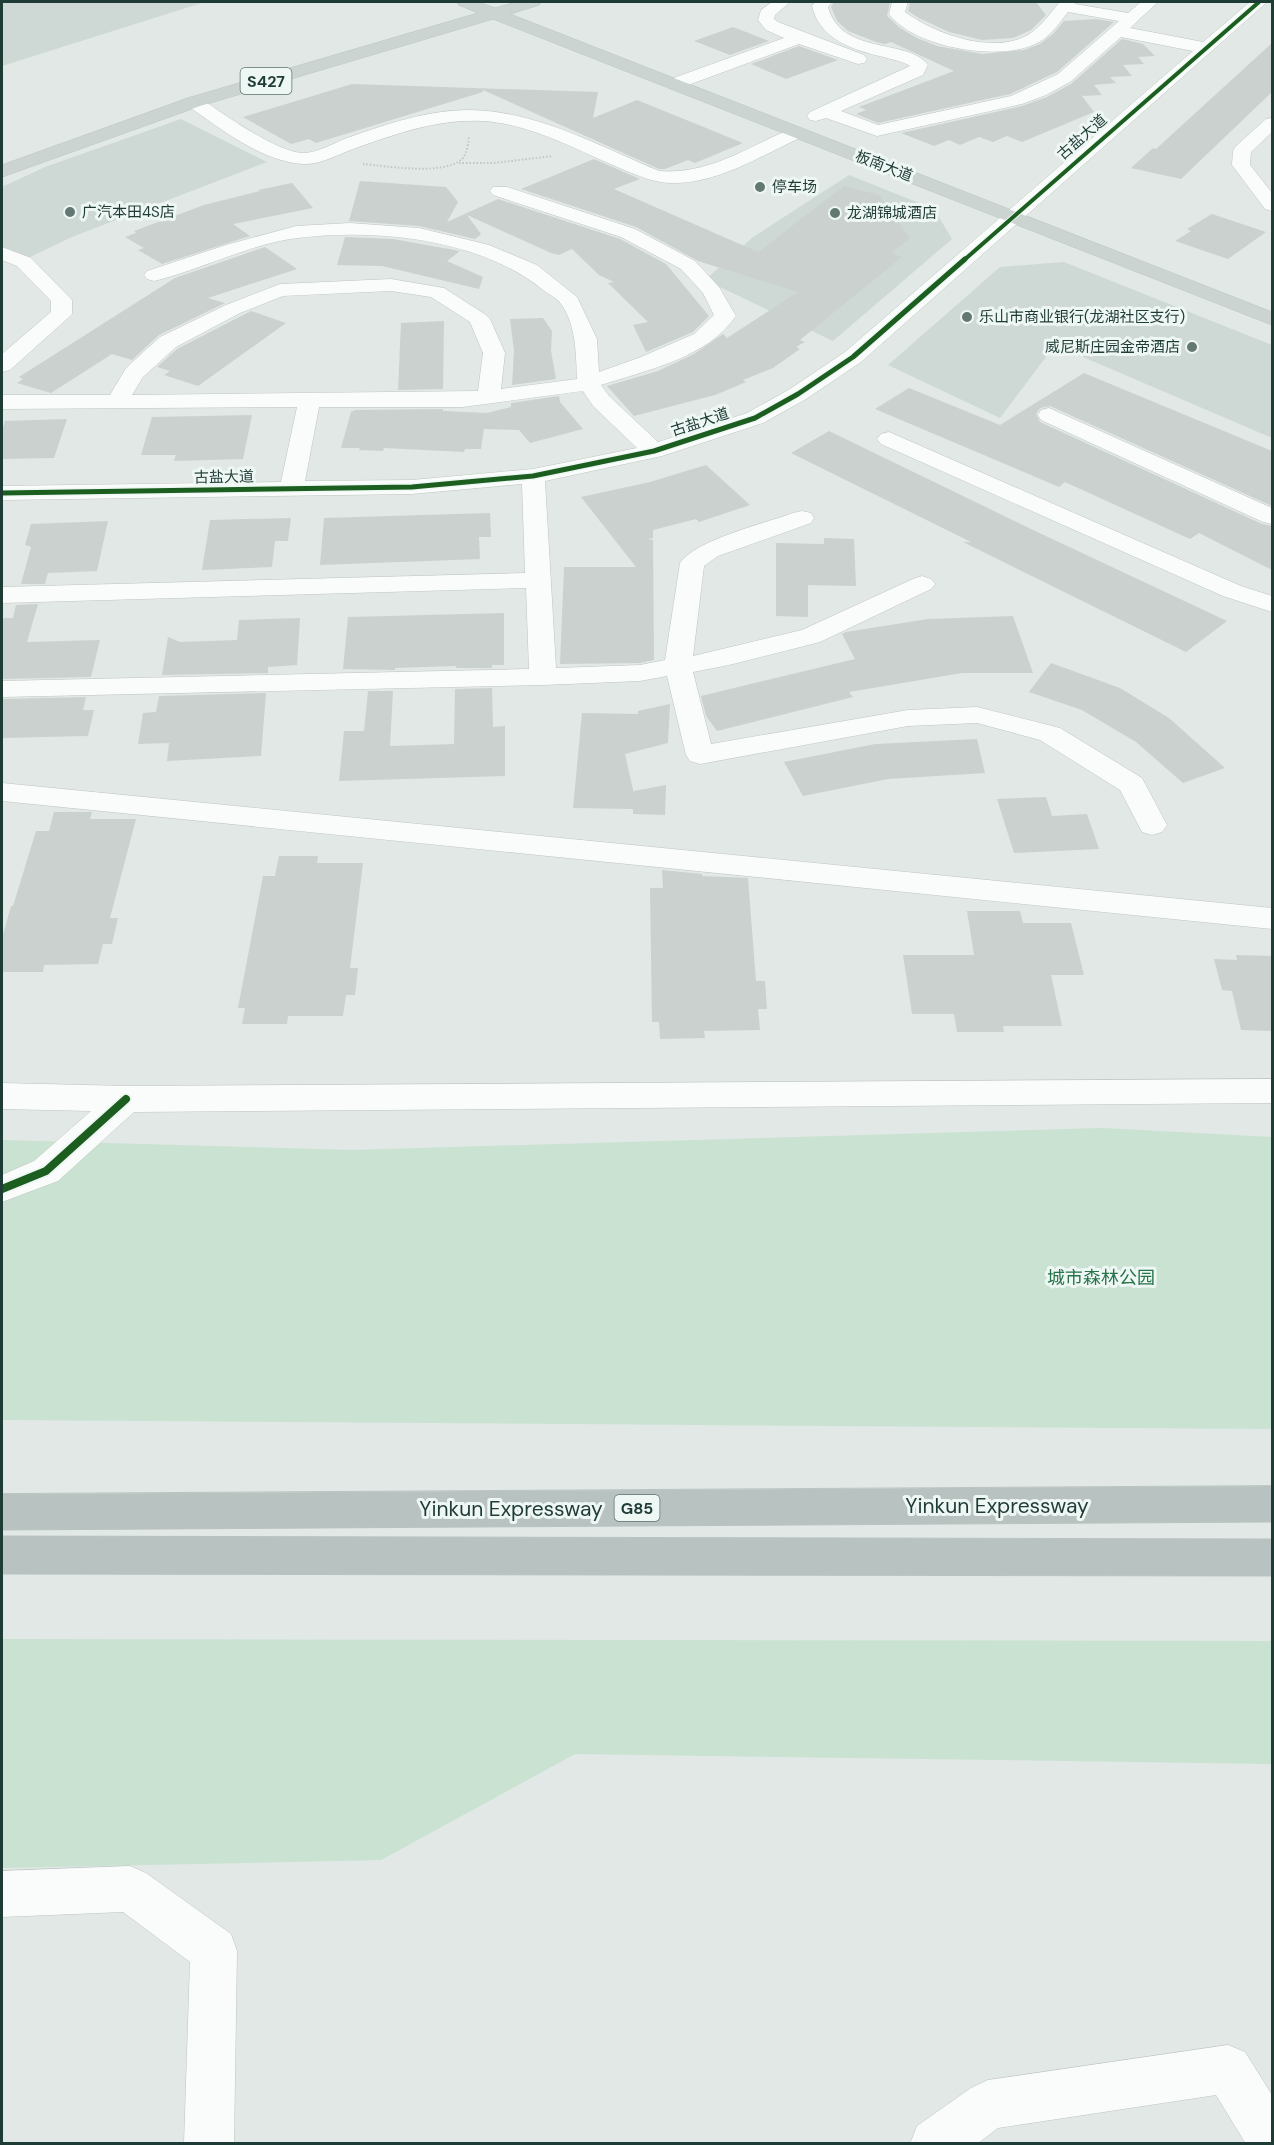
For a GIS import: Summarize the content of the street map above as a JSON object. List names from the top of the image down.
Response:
{
  "streets": {
    "highway": ["Yinkun Expressway", "G85"],
    "main road": ["S427", "板南大道"],
    "street": ["古盐大道"]
  },
  "crossings": [
    ["S427", "板南大道"],
    ["古盐大道", "板南大道"]
  ],
  "parks": ["城市森林公园"],
  "places": [
    "停车场",
    "广汽本田4S店",
    "龙湖锦城酒店",
    "乐山市商业银行(龙湖社区支行)",
    "威尼斯庄园金帝酒店"
  ]
}
